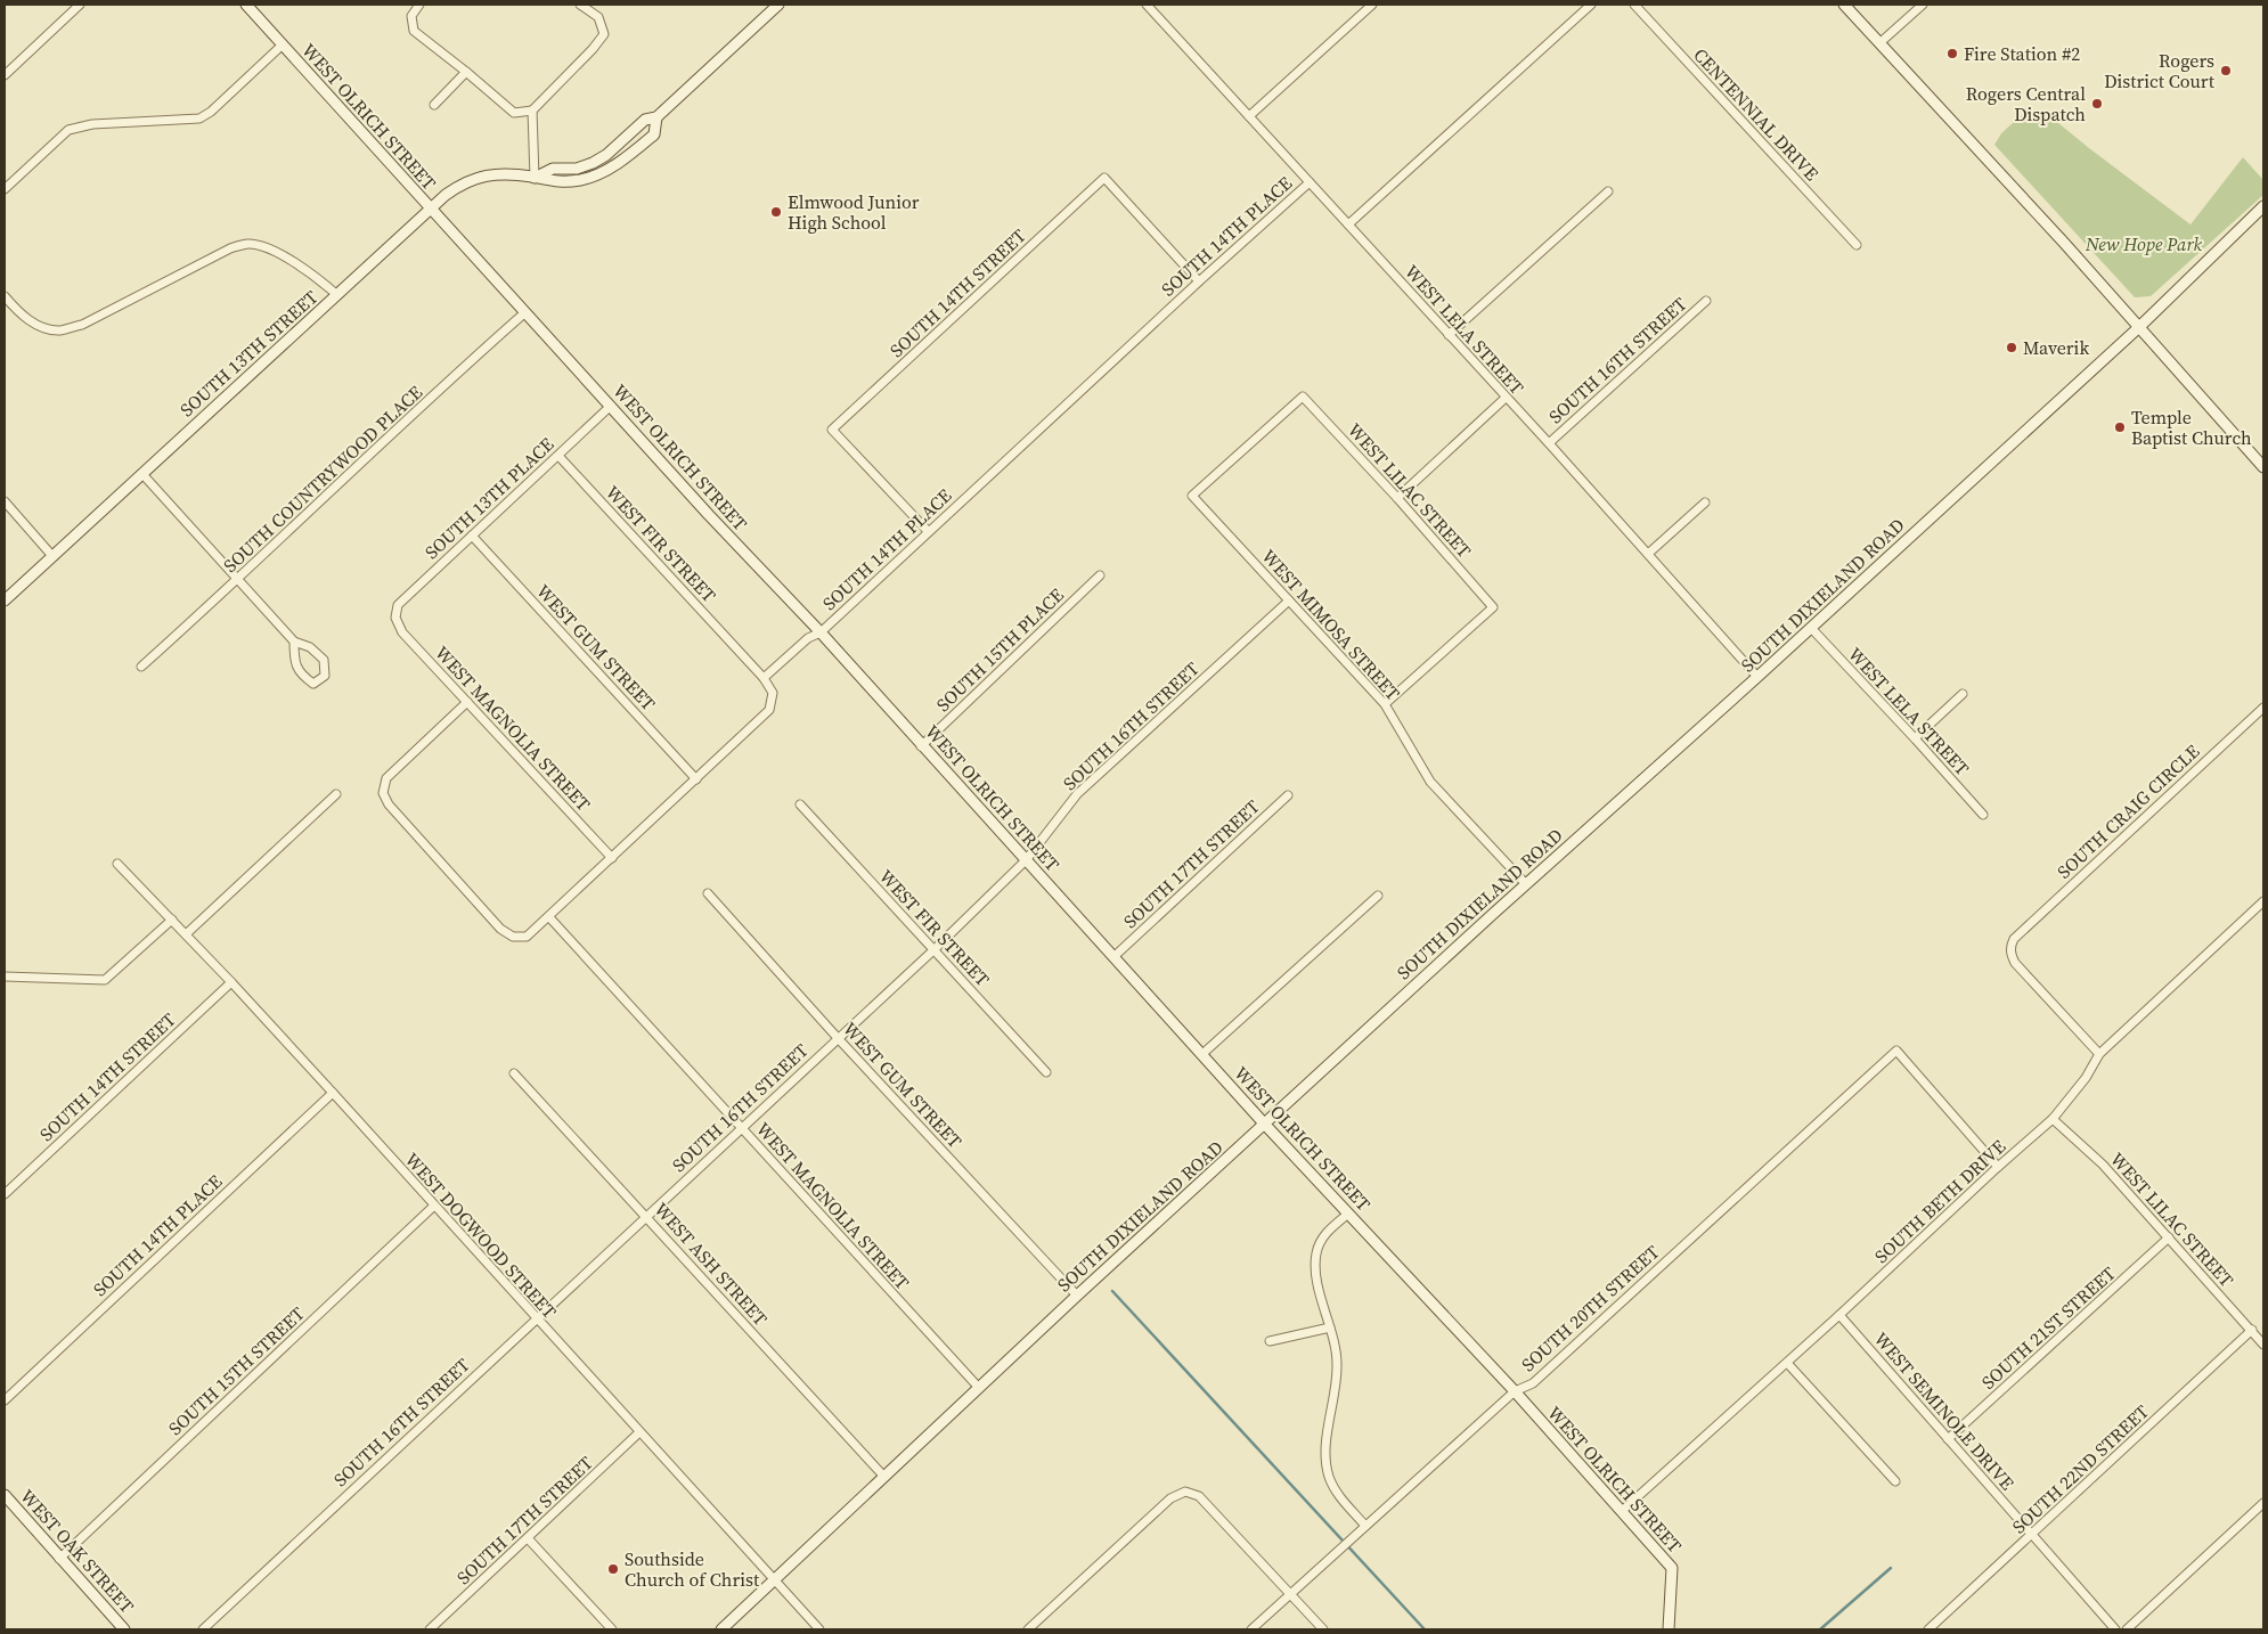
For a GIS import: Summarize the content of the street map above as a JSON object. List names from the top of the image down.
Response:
{
  "streets": {
    "street": [
      "CENTENNIAL DRIVE",
      "WEST OLRICH STREET",
      "SOUTH 14TH PLACE",
      "SOUTH 14TH STREET",
      "WEST LELA STREET",
      "SOUTH 13TH STREET",
      "SOUTH 16TH STREET",
      "SOUTH COUNTRYWOOD PLACE",
      "WEST LILAC STREET",
      "SOUTH 13TH PLACE",
      "WEST FIR STREET",
      "SOUTH DIXIELAND ROAD",
      "WEST MIMOSA STREET",
      "WEST GUM STREET",
      "SOUTH 15TH PLACE",
      "WEST MAGNOLIA STREET",
      "SOUTH CRAIG CIRCLE",
      "SOUTH 17TH STREET",
      "SOUTH BETH DRIVE",
      "WEST DOGWOOD STREET",
      "WEST ASH STREET",
      "SOUTH 20TH STREET",
      "SOUTH 21ST STREET",
      "SOUTH 15TH STREET",
      "WEST SEMINOLE DRIVE",
      "SOUTH 22ND STREET",
      "WEST OAK STREET"
    ]
  },
  "crossings": [
    ["WEST OLRICH STREET", "SOUTH 14TH PLACE"],
    ["WEST OLRICH STREET", "SOUTH 13TH STREET"],
    ["WEST OLRICH STREET", "SOUTH 16TH STREET"],
    ["WEST OLRICH STREET", "SOUTH COUNTRYWOOD PLACE"],
    ["WEST OLRICH STREET", "SOUTH 13TH PLACE"],
    ["WEST OLRICH STREET", "SOUTH DIXIELAND ROAD"],
    ["WEST OLRICH STREET", "SOUTH 15TH PLACE"],
    ["WEST OLRICH STREET", "SOUTH 17TH STREET"],
    ["WEST OLRICH STREET", "SOUTH BETH DRIVE"],
    ["WEST OLRICH STREET", "SOUTH 20TH STREET"],
    ["SOUTH 14TH PLACE", "SOUTH 14TH STREET"],
    ["SOUTH 14TH PLACE", "WEST LELA STREET"],
    ["SOUTH 14TH PLACE", "WEST FIR STREET"],
    ["SOUTH 14TH PLACE", "WEST DOGWOOD STREET"],
    ["SOUTH 14TH STREET", "WEST DOGWOOD STREET"],
    ["WEST LELA STREET", "SOUTH 16TH STREET"],
    ["WEST LELA STREET", "SOUTH DIXIELAND ROAD"],
    ["SOUTH 16TH STREET", "WEST FIR STREET"],
    ["SOUTH 16TH STREET", "WEST MIMOSA STREET"],
    ["SOUTH 16TH STREET", "WEST GUM STREET"],
    ["SOUTH 16TH STREET", "WEST MAGNOLIA STREET"],
    ["SOUTH 16TH STREET", "WEST DOGWOOD STREET"],
    ["SOUTH 16TH STREET", "WEST ASH STREET"],
    ["WEST LILAC STREET", "WEST MIMOSA STREET"],
    ["WEST LILAC STREET", "SOUTH BETH DRIVE"],
    ["WEST LILAC STREET", "SOUTH 21ST STREET"],
    ["WEST LILAC STREET", "SOUTH 22ND STREET"],
    ["SOUTH 13TH PLACE", "WEST FIR STREET"],
    ["SOUTH 13TH PLACE", "WEST GUM STREET"],
    ["SOUTH 13TH PLACE", "WEST MAGNOLIA STREET"],
    ["SOUTH DIXIELAND ROAD", "WEST MIMOSA STREET"],
    ["SOUTH DIXIELAND ROAD", "WEST GUM STREET"],
    ["SOUTH DIXIELAND ROAD", "WEST MAGNOLIA STREET"],
    ["SOUTH DIXIELAND ROAD", "WEST DOGWOOD STREET"],
    ["SOUTH DIXIELAND ROAD", "WEST ASH STREET"],
    ["SOUTH CRAIG CIRCLE", "SOUTH BETH DRIVE"],
    ["SOUTH 17TH STREET", "WEST DOGWOOD STREET"],
    ["SOUTH BETH DRIVE", "SOUTH 20TH STREET"],
    ["SOUTH BETH DRIVE", "WEST SEMINOLE DRIVE"],
    ["WEST DOGWOOD STREET", "SOUTH 15TH STREET"],
    ["SOUTH 21ST STREET", "WEST SEMINOLE DRIVE"],
    ["SOUTH 15TH STREET", "WEST OAK STREET"],
    ["WEST SEMINOLE DRIVE", "SOUTH 22ND STREET"]
  ],
  "parks": ["New Hope Park"],
  "places": [
    "Fire Station #2",
    "Rogers District Court",
    "Rogers Central Dispatch",
    "Elmwood Junior High School",
    "Maverik",
    "Temple Baptist Church",
    "Southside Church of Christ"
  ]
}
